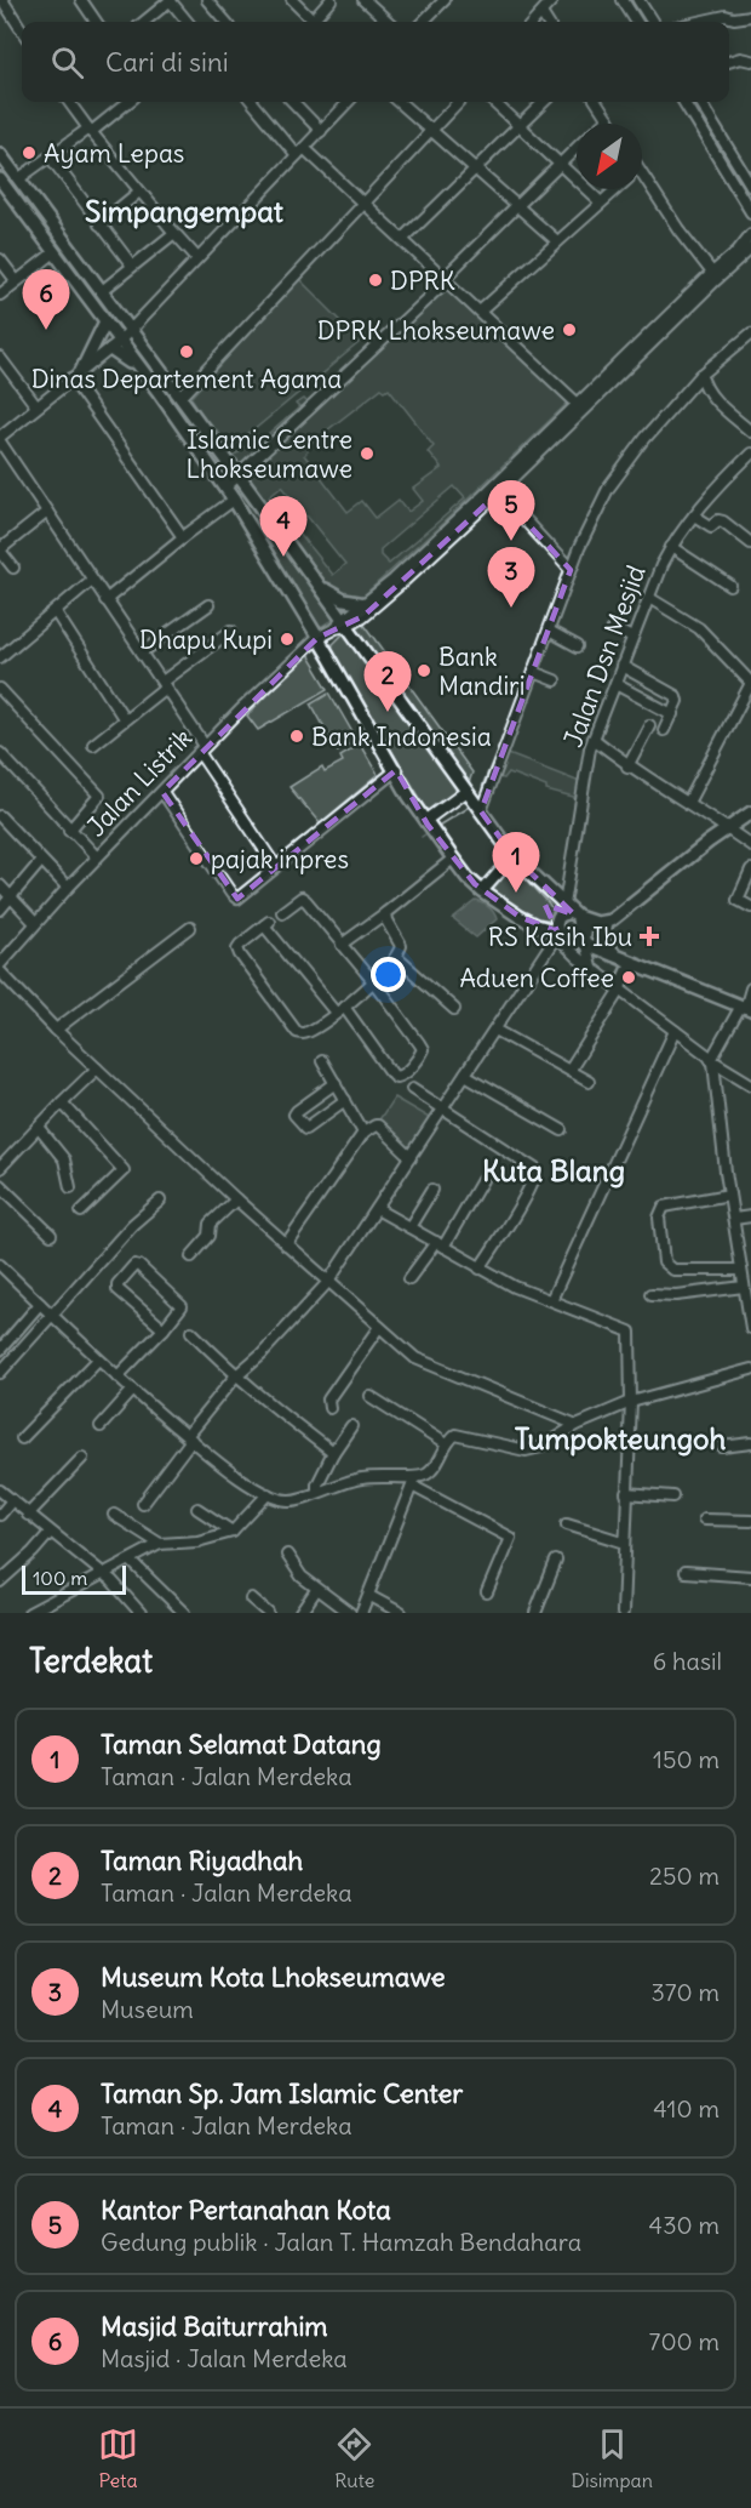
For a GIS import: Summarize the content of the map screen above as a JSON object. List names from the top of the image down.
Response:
{
  "streets": {
    "street": ["Jalan Dsn Mesjid", "Jalan Listrik"]
  },
  "districts": ["Simpangempat", "Kuta Blang", "Tumpokteungoh"],
  "places": {
    "other": [
      "Ayam Lepas",
      "DPRK",
      "DPRK Lhokseumawe",
      "Dinas Departement Agama",
      "Islamic Centre Lhokseumawe",
      "Dhapu Kupi",
      "Bank Mandiri",
      "Bank Indonesia",
      "pajak inpres",
      "Aduen Coffee"
    ],
    "health": ["RS Kasih Ibu"]
  },
  "scale_bar": "100 m",
  "north": "bottom left",
  "page": {
    "search": "Cari di sini",
    "pins": [
      "6",
      "5",
      "4",
      "3",
      "2",
      "1"
    ],
    "scale": "100 m",
    "heading": ["Terdekat", "6 hasil"],
    "list": [
      {
        "mark": "1",
        "name": "Taman Selamat Datang",
        "note": "Taman · Jalan Merdeka",
        "value": "150 m"
      },
      {
        "mark": "2",
        "name": "Taman Riyadhah",
        "note": "Taman · Jalan Merdeka",
        "value": "250 m"
      },
      {
        "mark": "3",
        "name": "Museum Kota Lhokseumawe",
        "note": "Museum",
        "value": "370 m"
      },
      {
        "mark": "4",
        "name": "Taman Sp. Jam Islamic Center",
        "note": "Taman · Jalan Merdeka",
        "value": "410 m"
      },
      {
        "mark": "5",
        "name": "Kantor Pertanahan Kota",
        "note": "Gedung publik · Jalan T. Hamzah Bendahara",
        "value": "430 m"
      },
      {
        "mark": "6",
        "name": "Masjid Baiturrahim",
        "note": "Masjid · Jalan Merdeka",
        "value": "700 m"
      }
    ],
    "nav": ["Peta", "Rute", "Disimpan"]
  }
}
